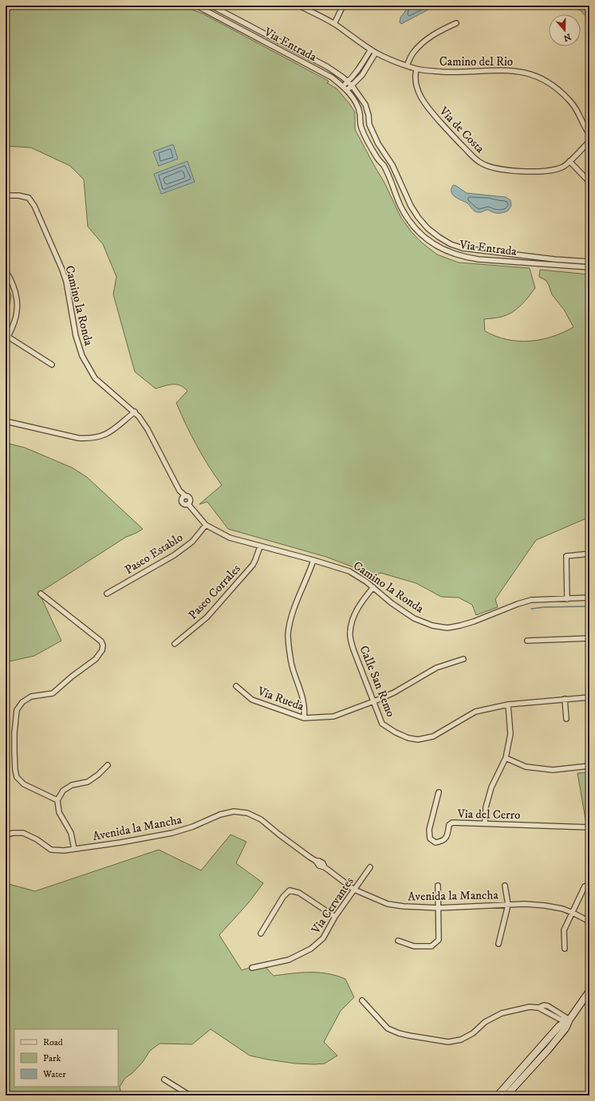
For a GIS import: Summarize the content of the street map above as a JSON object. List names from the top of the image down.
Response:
{
  "streets": {
    "street": [
      "Via Entrada",
      "Camino del Rio",
      "Via de Costa",
      "Camino la Ronda",
      "Paseo Establo",
      "Paseo Corrales",
      "Calle San Remo",
      "Via Rueda",
      "Via del Cerro",
      "Avenida la Mancha",
      "Via Cervantes"
    ]
  },
  "crossings": [
    ["Camino del Rio", "Via de Costa"],
    ["Camino la Ronda", "Paseo Establo"],
    ["Camino la Ronda", "Paseo Corrales"],
    ["Camino la Ronda", "Calle San Remo"],
    ["Calle San Remo", "Via Rueda"],
    ["Avenida la Mancha", "Via Cervantes"]
  ],
  "legend": ["Road", "Park", "Water"],
  "north": "bottom"
}
